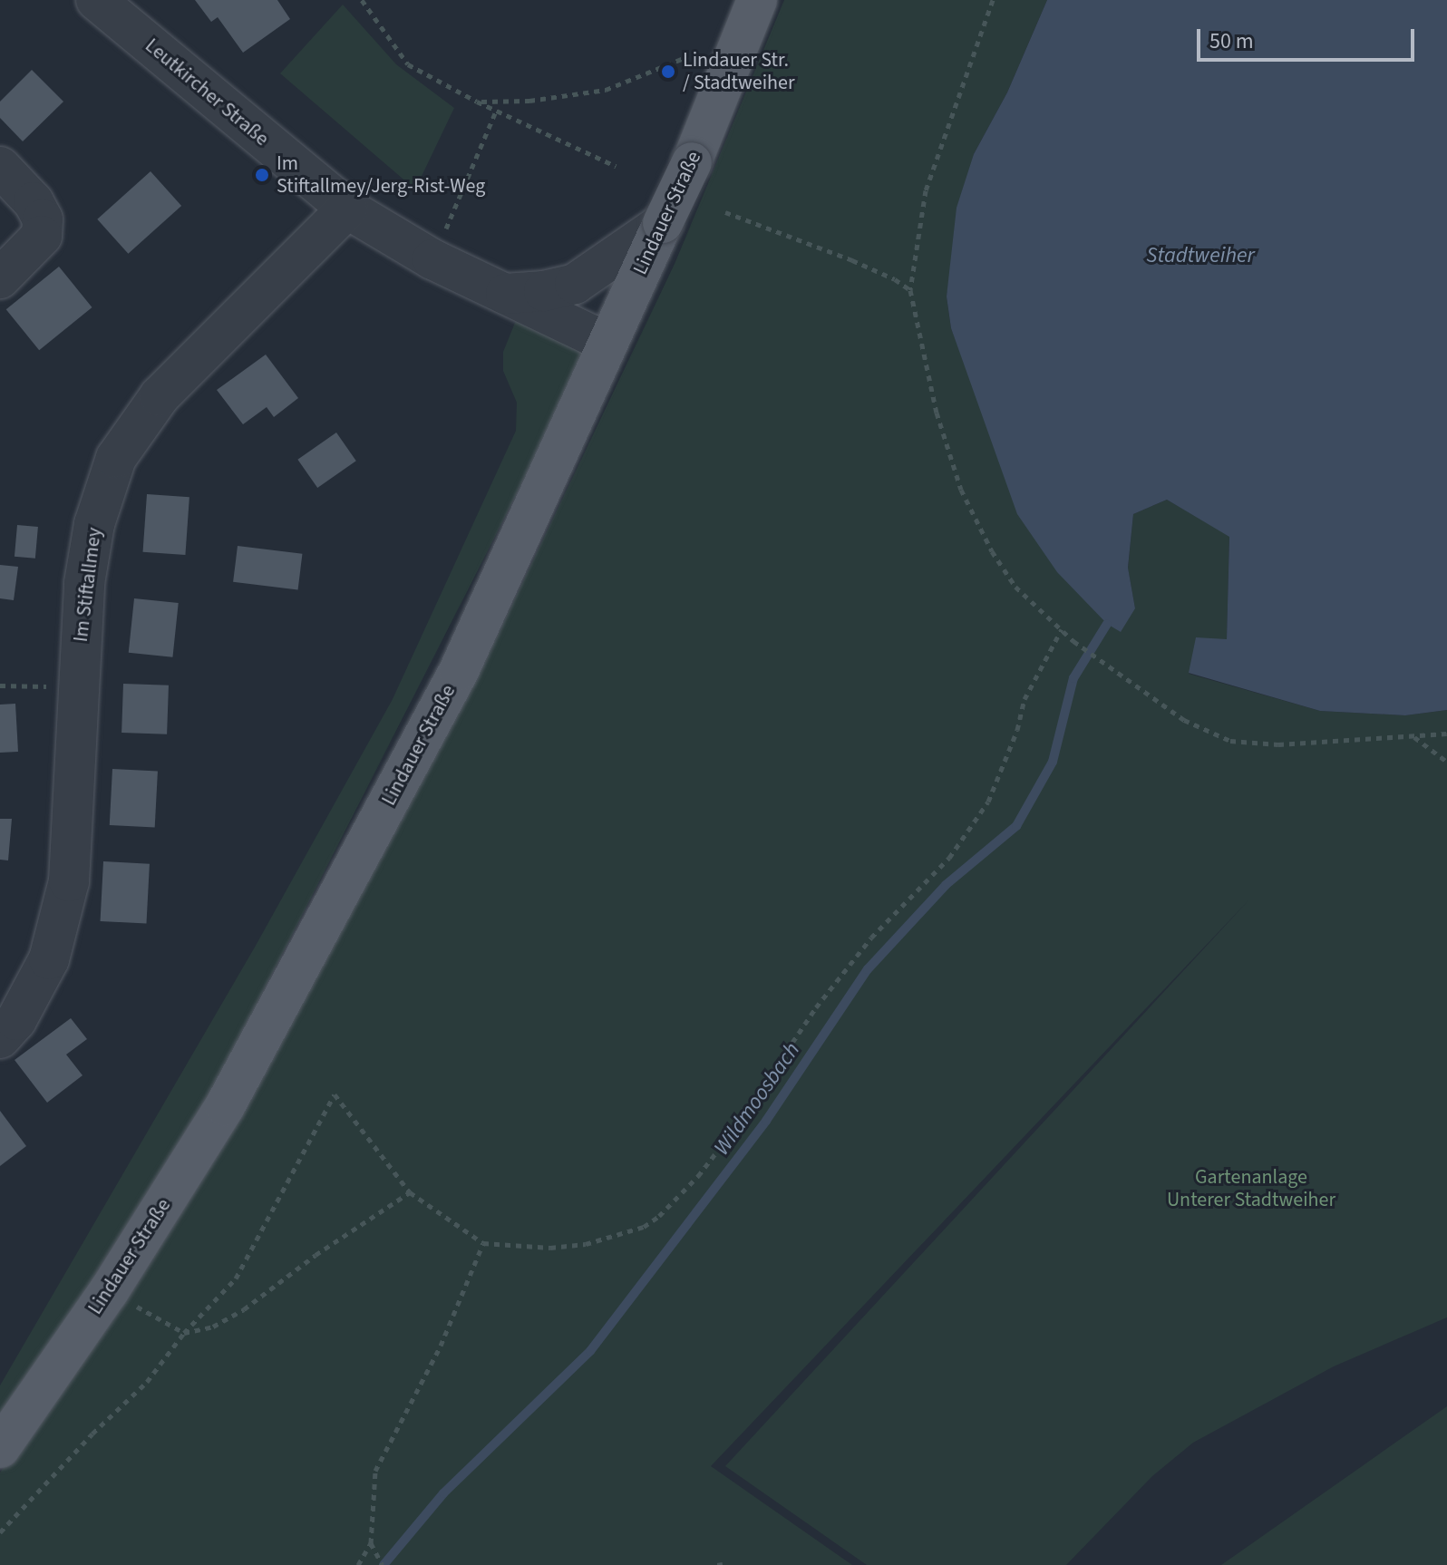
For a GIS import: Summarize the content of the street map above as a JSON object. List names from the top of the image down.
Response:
{
  "streets": {
    "main road": ["Lindauer Straße"],
    "street": ["Leutkircher Straße", "Im Stiftallmey"]
  },
  "crossings": [
    ["Leutkircher Straße", "Lindauer Straße"],
    ["Leutkircher Straße", "Im Stiftallmey"]
  ],
  "water": ["Stadtweiher", "Wildmoosbach"],
  "parks": ["Gartenanlage Unterer Stadtweiher"],
  "places": ["Lindauer Str. / Stadtweiher", "Im Stiftallmey/Jerg-Rist-Weg"],
  "scale_bar": "50 m"
}
